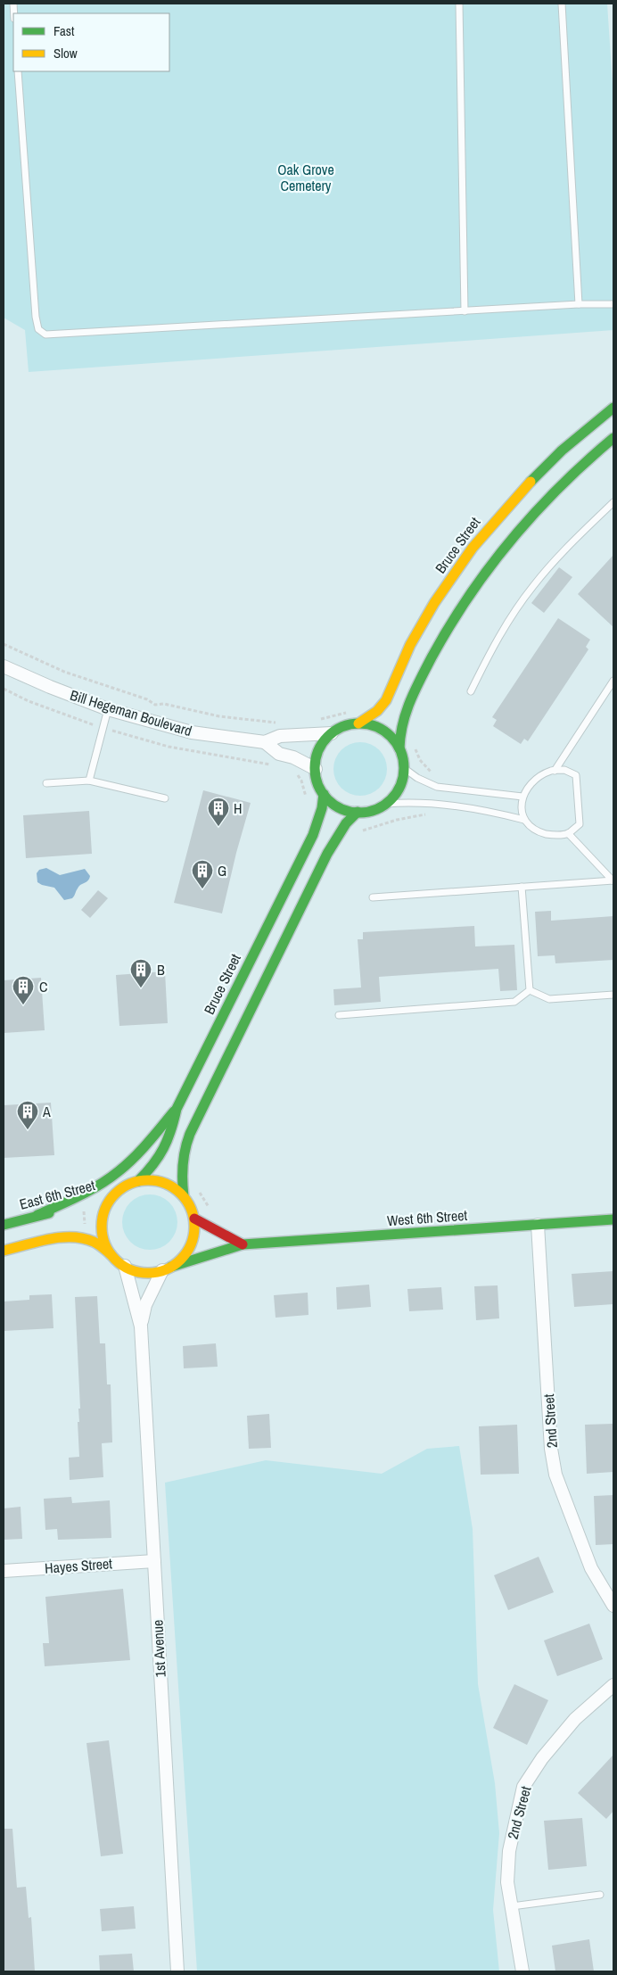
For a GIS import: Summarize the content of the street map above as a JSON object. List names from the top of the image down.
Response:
{
  "streets": {
    "street": [
      "Bruce Street",
      "Bill Hegeman Boulevard",
      "East 6th Street",
      "West 6th Street",
      "2nd Street",
      "Hayes Street",
      "1st Avenue"
    ]
  },
  "crossings": [
    ["Bruce Street", "Bill Hegeman Boulevard"],
    ["Bruce Street", "East 6th Street"],
    ["Bruce Street", "West 6th Street"],
    ["Bruce Street", "1st Avenue"],
    ["East 6th Street", "West 6th Street"],
    ["East 6th Street", "1st Avenue"],
    ["West 6th Street", "2nd Street"],
    ["West 6th Street", "1st Avenue"],
    ["Hayes Street", "1st Avenue"]
  ],
  "parks": ["Oak Grove Cemetery"],
  "places": {
    "building": [
      "H",
      "G",
      "B",
      "C",
      "A"
    ]
  },
  "legend": ["Fast", "Slow"]
}
